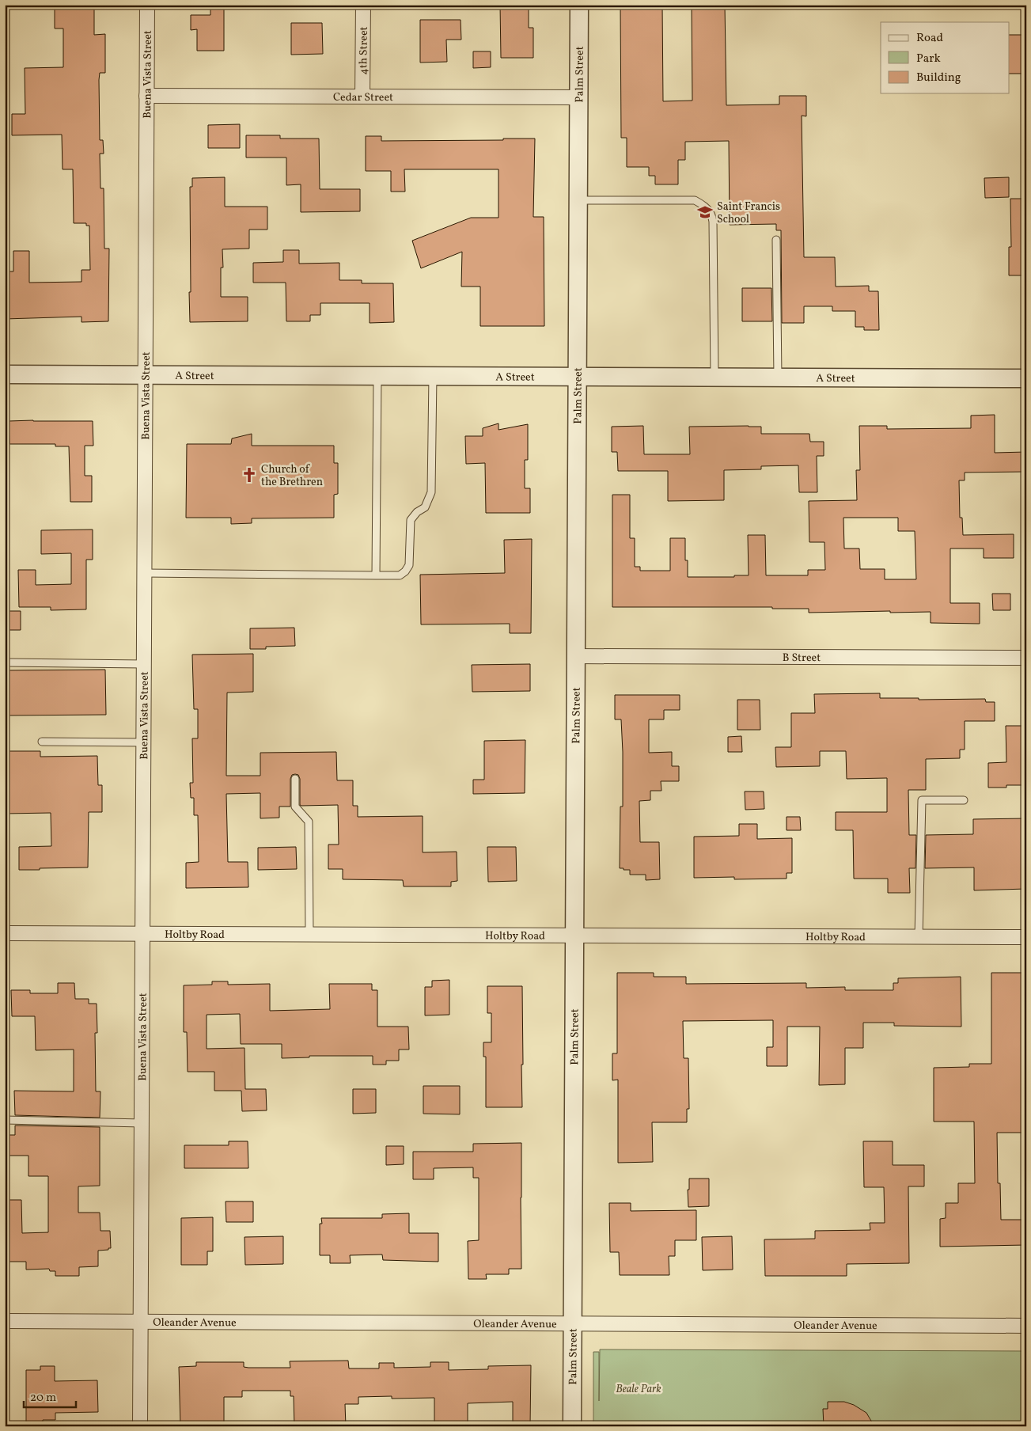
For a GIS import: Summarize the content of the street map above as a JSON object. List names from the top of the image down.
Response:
{
  "streets": {
    "street": [
      "4th Street",
      "Buena Vista Street",
      "Palm Street",
      "Cedar Street",
      "A Street",
      "B Street",
      "Holtby Road",
      "Oleander Avenue"
    ]
  },
  "crossings": [
    ["4th Street", "Cedar Street"],
    ["Buena Vista Street", "Cedar Street"],
    ["Buena Vista Street", "A Street"],
    ["Buena Vista Street", "Holtby Road"],
    ["Buena Vista Street", "Oleander Avenue"],
    ["Palm Street", "Cedar Street"],
    ["Palm Street", "A Street"],
    ["Palm Street", "B Street"],
    ["Palm Street", "Holtby Road"],
    ["Palm Street", "Oleander Avenue"]
  ],
  "parks": ["Beale Park"],
  "places": {
    "school or university": ["Saint Francis School"],
    "church": ["Church of the Brethren"]
  },
  "legend": ["Road", "Park", "Building"],
  "scale_bar": "20 m"
}
